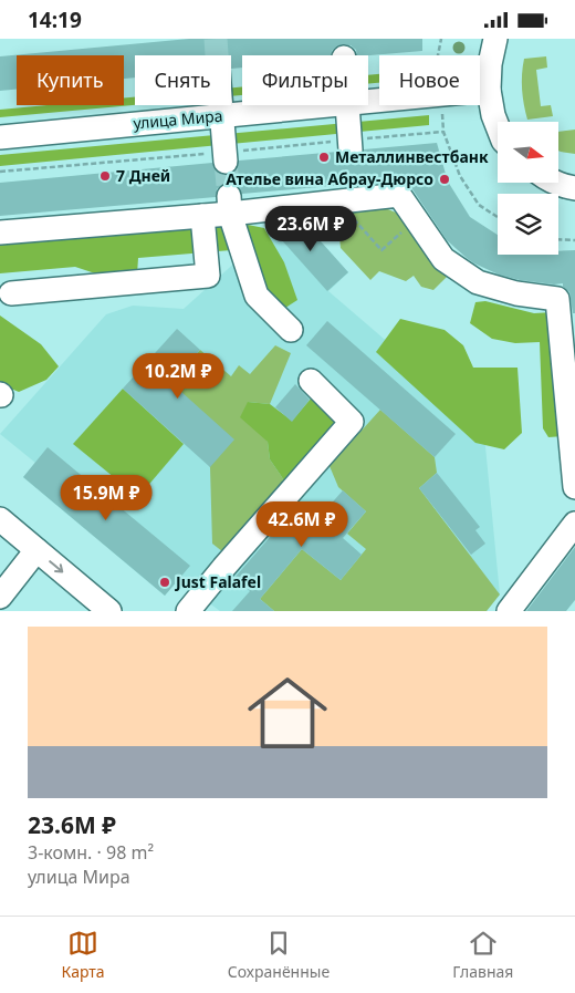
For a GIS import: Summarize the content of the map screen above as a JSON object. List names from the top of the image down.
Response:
{
  "streets": {
    "street": ["улица Мира"]
  },
  "places": [
    "Металлинвестбанк",
    "7 Дней",
    "Ателье вина Абрау-Дюрсо",
    "Just Falafel"
  ],
  "north": "right",
  "page": {
    "status": "14:19",
    "chip": [
      "Купить",
      "Снять",
      "Фильтры",
      "Новое"
    ],
    "price": [
      "23.6M ₽",
      "10.2M ₽",
      "15.9M ₽",
      "42.6M ₽"
    ],
    "list": [
      {
        "name": "23.6M ₽",
        "note": "3-комн. · 98 m² · улица Мира"
      }
    ],
    "tabs": ["Карта", "Сохранённые", "Главная"]
  }
}
